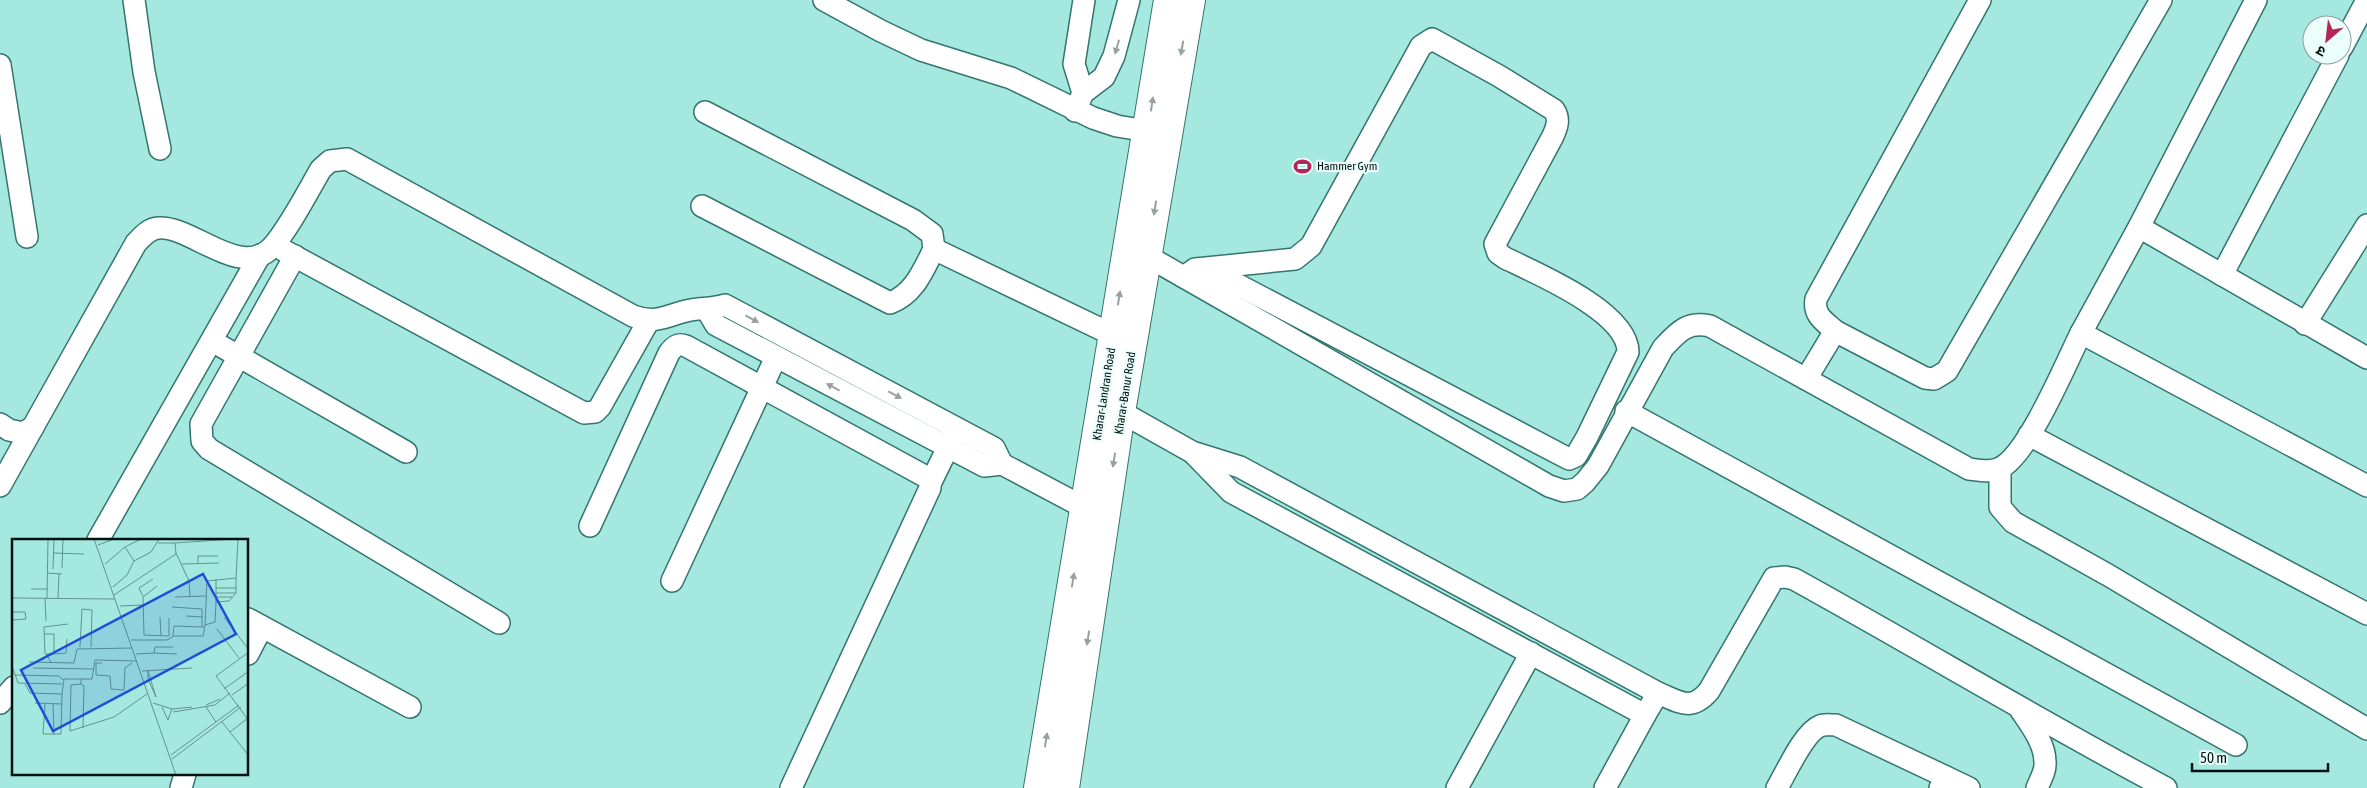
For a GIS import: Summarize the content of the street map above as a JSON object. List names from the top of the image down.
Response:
{
  "streets": {
    "highway": ["Kharar-Banur Road", "Kharar-Landran Road"]
  },
  "crossings": [
    ["Kharar-Banur Road", "Kharar-Landran Road"]
  ],
  "one_way": ["Kharar-Banur Road", "Kharar-Landran Road"],
  "places": {
    "sports": ["Hammer Gym"]
  },
  "scale_bar": "50 m",
  "north": "bottom left"
}
